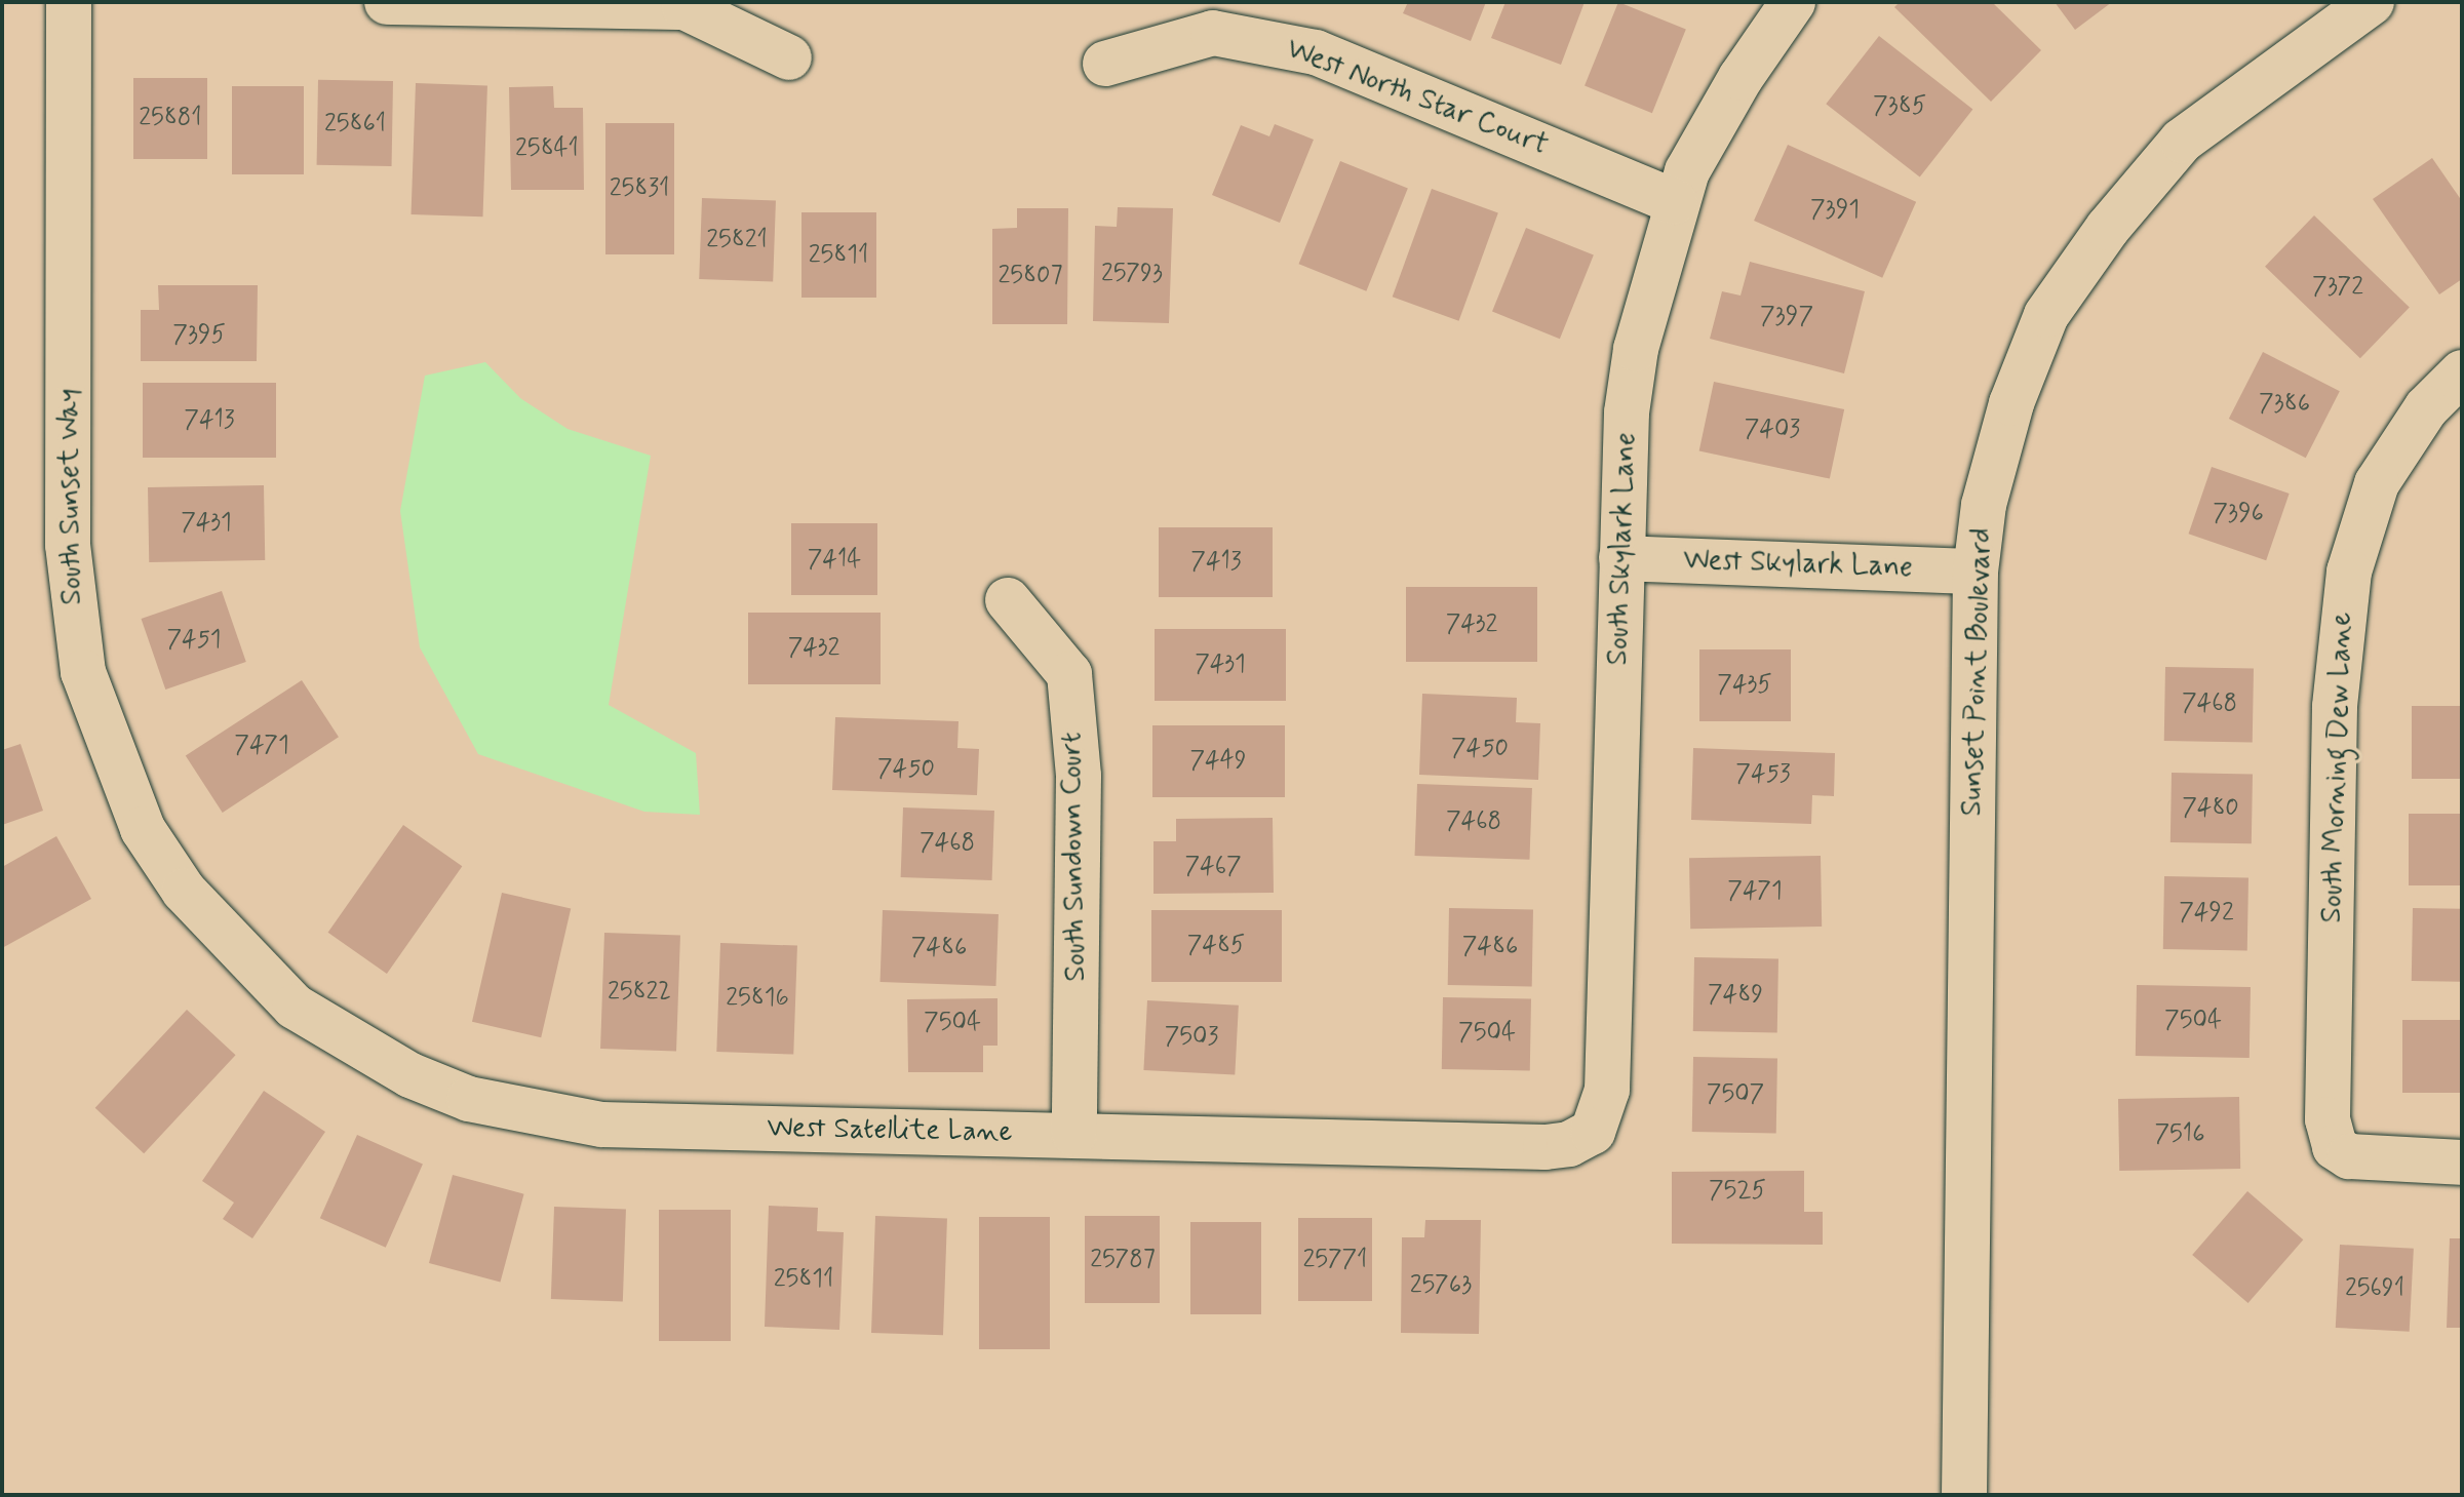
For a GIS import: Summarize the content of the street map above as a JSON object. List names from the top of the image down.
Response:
{
  "streets": {
    "street": [
      "West North Star Court",
      "South Sunset Way",
      "South Skylark Lane",
      "West Skylark Lane",
      "Sunset Point Boulevard",
      "South Morning Dew Lane",
      "South Sundown Court",
      "West Satellite Lane"
    ]
  },
  "crossings": [
    ["West North Star Court", "South Skylark Lane"],
    ["South Sunset Way", "West Satellite Lane"],
    ["South Skylark Lane", "West Skylark Lane"],
    ["South Skylark Lane", "West Satellite Lane"],
    ["West Skylark Lane", "Sunset Point Boulevard"],
    ["South Sundown Court", "West Satellite Lane"]
  ],
  "house_numbers": [
    "7385",
    "25881",
    "25861",
    "25841",
    "25831",
    "7391",
    "25821",
    "25811",
    "25793",
    "25807",
    "7372",
    "7397",
    "7395",
    "7386",
    "7413",
    "7403",
    "7396",
    "7431",
    "7414",
    "7413",
    "7432",
    "7451",
    "7432",
    "7431",
    "7435",
    "7468",
    "7471",
    "7450",
    "7449",
    "7450",
    "7453",
    "7480",
    "7468",
    "7468",
    "7467",
    "7471",
    "7492",
    "7485",
    "7486",
    "7486",
    "25822",
    "7489",
    "25816",
    "7504",
    "7504",
    "7504",
    "7503",
    "7507",
    "7516",
    "7525",
    "25787",
    "25771",
    "25811",
    "25763",
    "25691"
  ]
}
